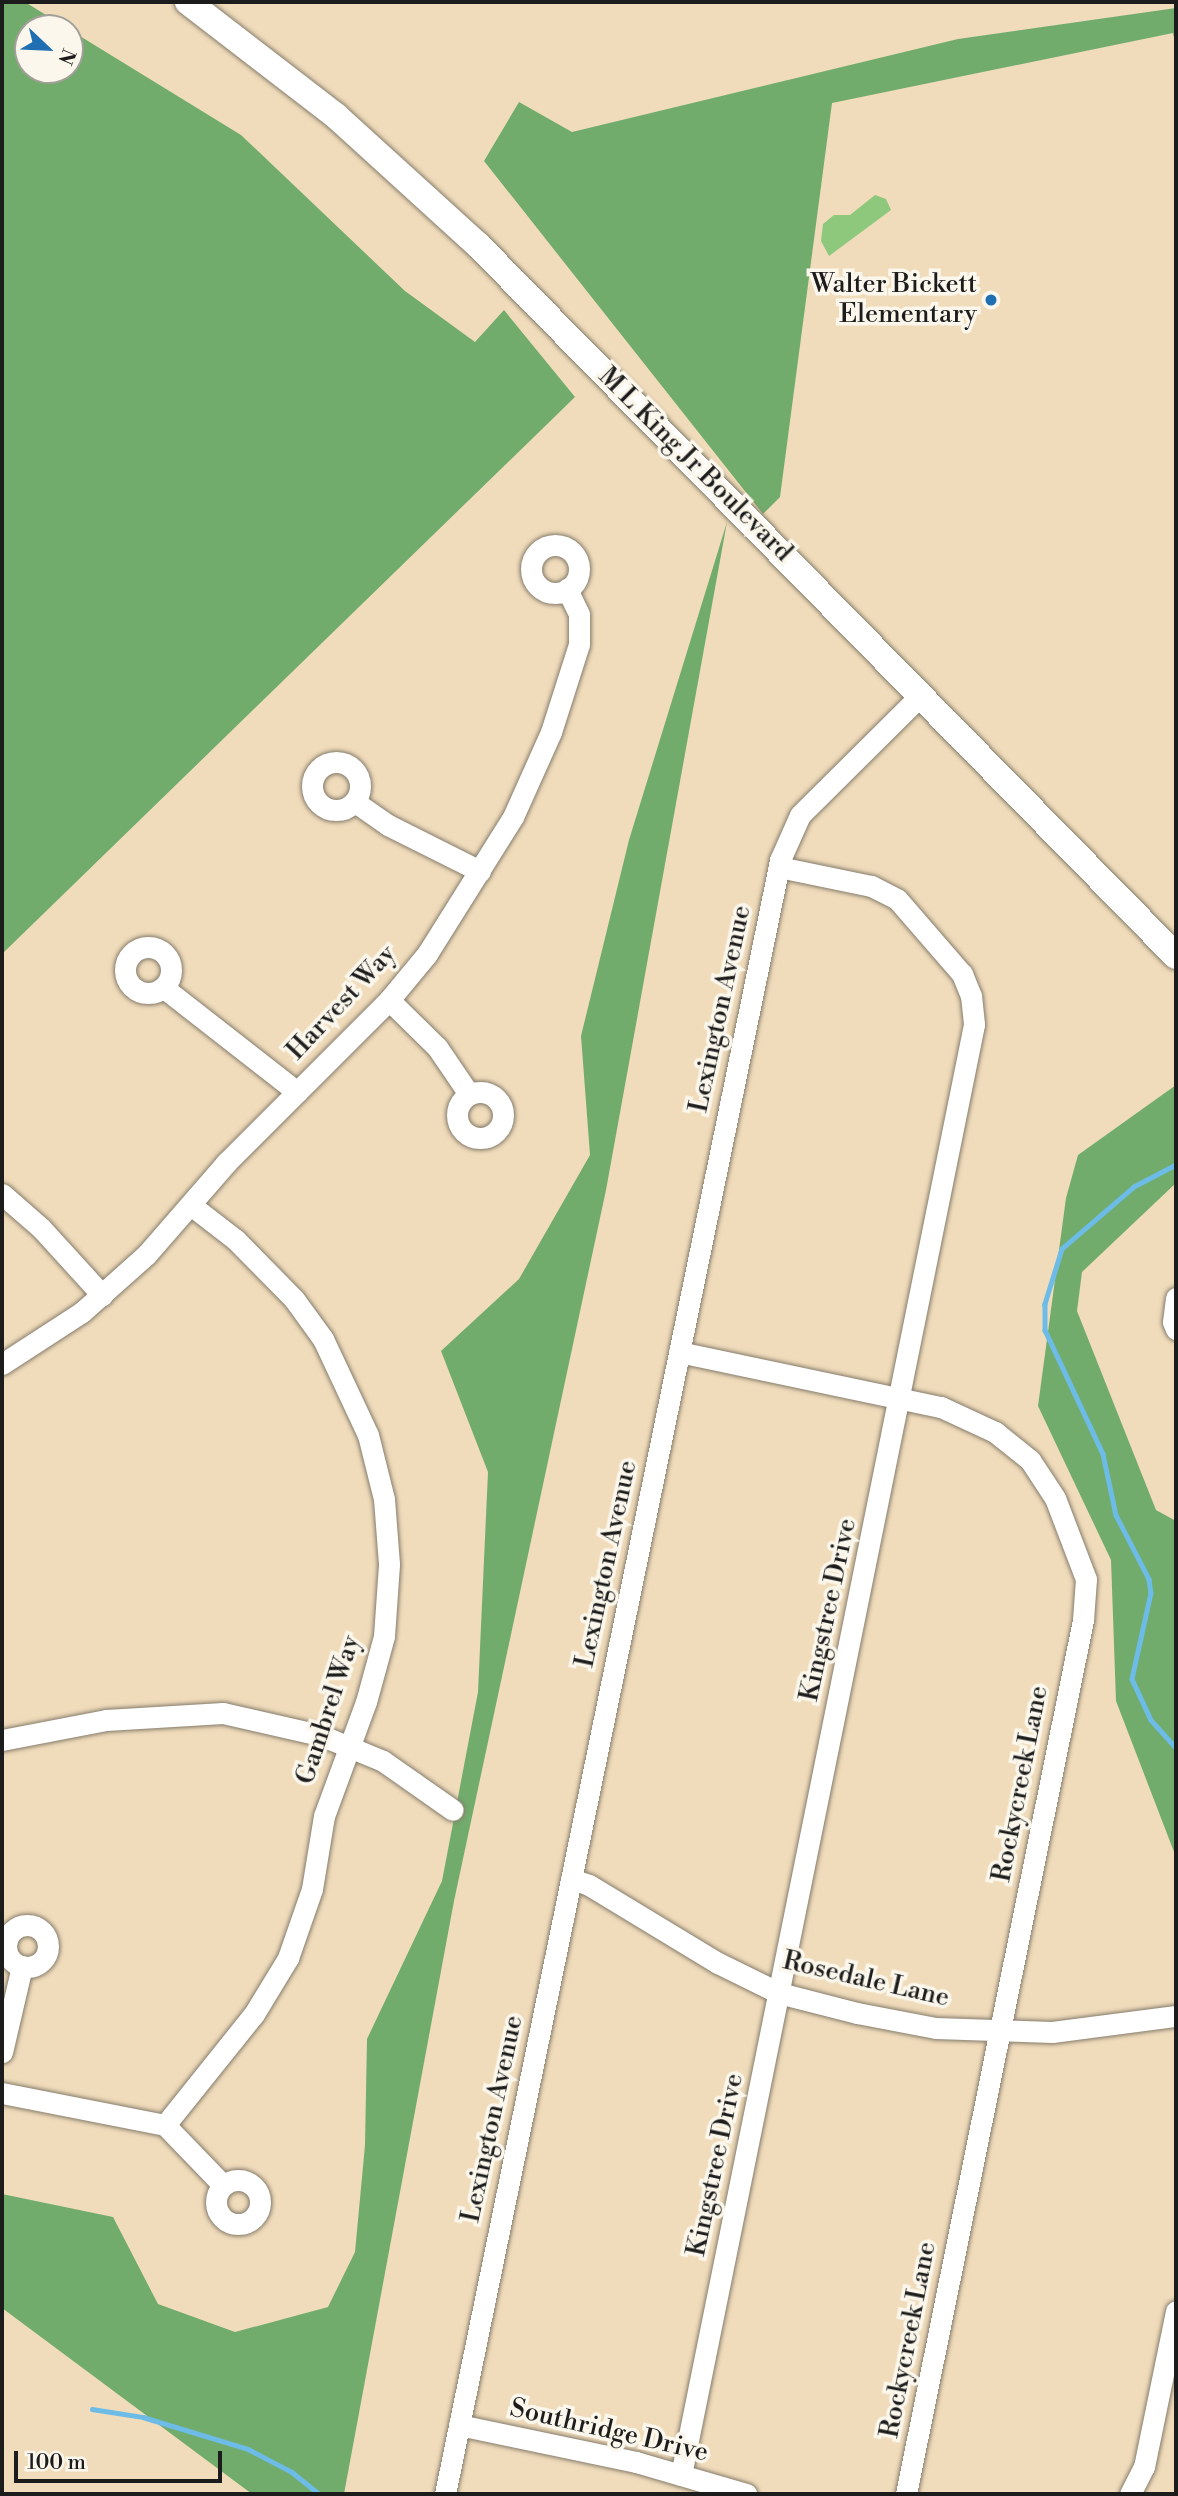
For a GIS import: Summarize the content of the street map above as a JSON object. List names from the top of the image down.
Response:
{
  "streets": {
    "main road": ["M L King Jr Boulevard"],
    "street": [
      "Harvest Way",
      "Lexington Avenue",
      "Kingstree Drive",
      "Gambrel Way",
      "Rockycreek Lane",
      "Rosedale Lane",
      "Southridge Drive"
    ]
  },
  "crossings": [
    ["M L King Jr Boulevard", "Lexington Avenue"],
    ["Harvest Way", "Gambrel Way"],
    ["Lexington Avenue", "Kingstree Drive"],
    ["Lexington Avenue", "Rockycreek Lane"],
    ["Lexington Avenue", "Rosedale Lane"],
    ["Lexington Avenue", "Southridge Drive"],
    ["Kingstree Drive", "Rockycreek Lane"],
    ["Kingstree Drive", "Rosedale Lane"],
    ["Kingstree Drive", "Southridge Drive"],
    ["Rockycreek Lane", "Rosedale Lane"]
  ],
  "places": ["Walter Bickett Elementary"],
  "scale_bar": "100 m",
  "north": "bottom right"
}
